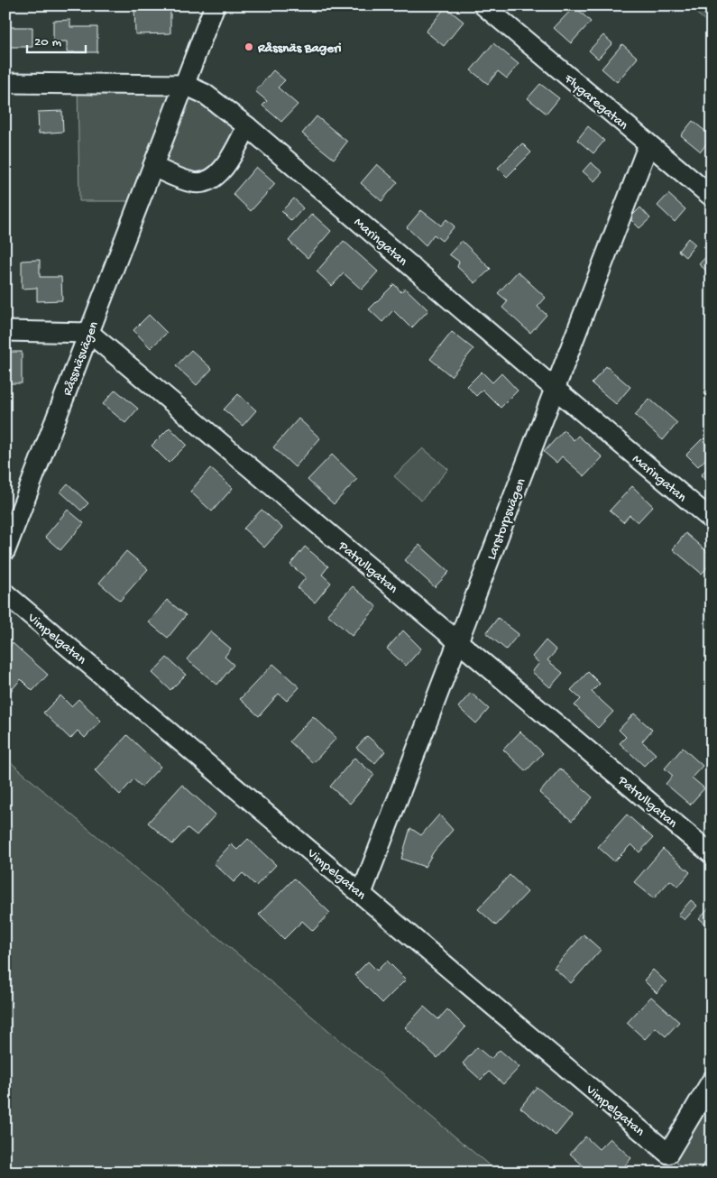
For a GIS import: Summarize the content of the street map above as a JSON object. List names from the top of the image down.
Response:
{
  "streets": {
    "street": [
      "Flygaregatan",
      "Maringatan",
      "Råssnäsvägen",
      "Larstorpsvägen",
      "Patrullgatan",
      "Vimpelgatan"
    ]
  },
  "crossings": [
    ["Flygaregatan", "Larstorpsvägen"],
    ["Maringatan", "Råssnäsvägen"],
    ["Maringatan", "Larstorpsvägen"],
    ["Råssnäsvägen", "Patrullgatan"],
    ["Larstorpsvägen", "Patrullgatan"],
    ["Larstorpsvägen", "Vimpelgatan"]
  ],
  "places": ["Råssnäs Bageri"],
  "scale_bar": "20 m"
}
